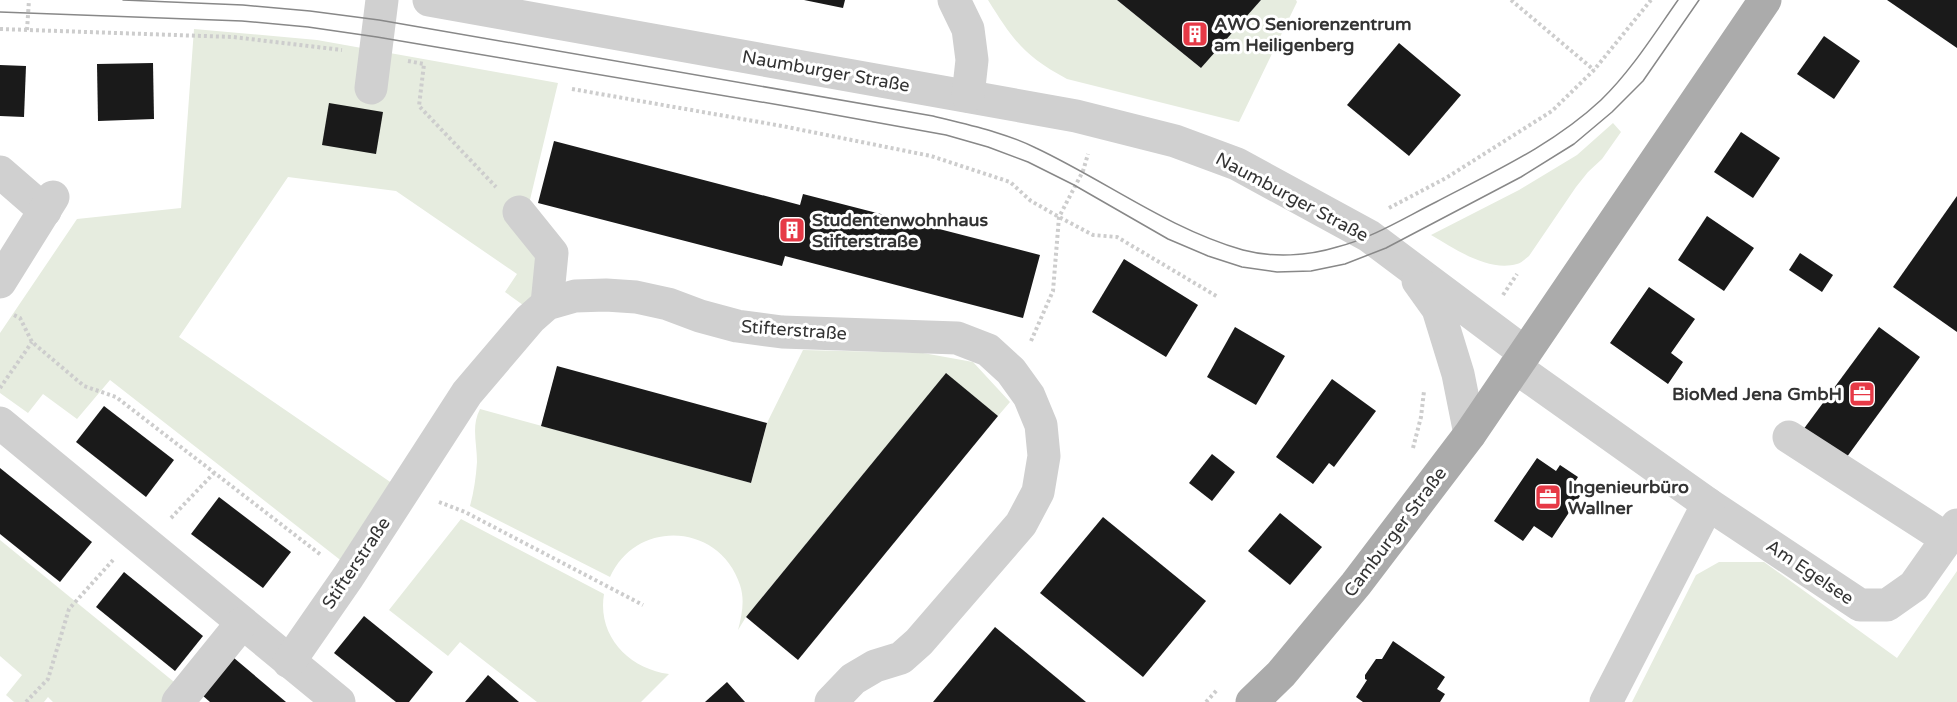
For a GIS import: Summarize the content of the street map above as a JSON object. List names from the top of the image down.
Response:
{
  "streets": {
    "main road": ["Camburger Straße"],
    "street": ["Naumburger Straße", "Stifterstraße", "Am Egelsee"]
  },
  "crossings": [
    ["Naumburger Straße", "Camburger Straße"],
    ["Naumburger Straße", "Am Egelsee"],
    ["Camburger Straße", "Am Egelsee"]
  ],
  "places": {
    "building": ["AWO Seniorenzentrum am Heiligenberg", "Studentenwohnhaus Stifterstraße"],
    "office": ["BioMed Jena GmbH", "Ingenieurbüro Wallner"]
  }
}
